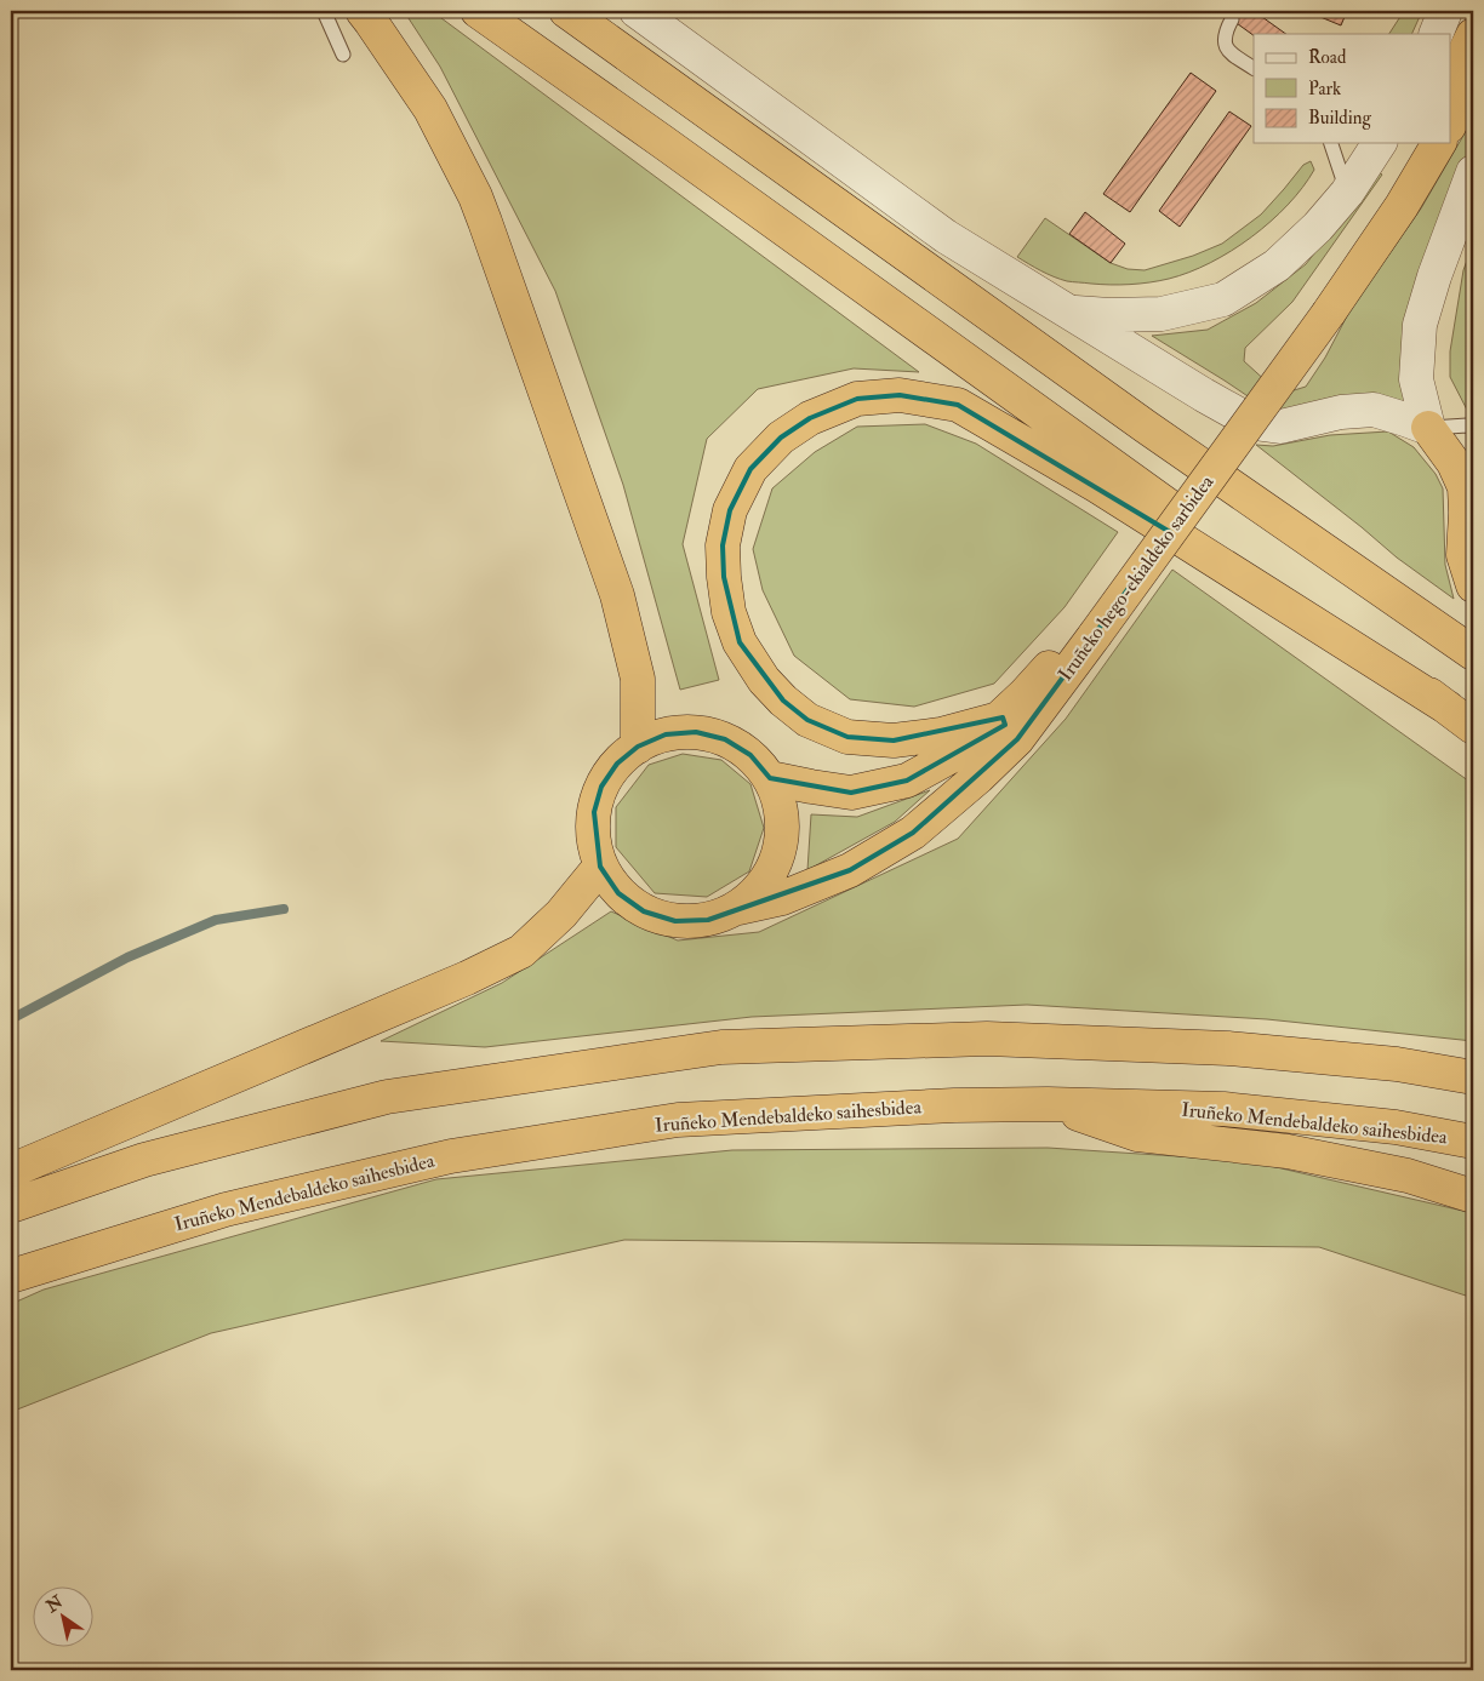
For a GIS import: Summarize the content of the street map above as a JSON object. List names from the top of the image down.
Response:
{
  "streets": {
    "highway": ["Iruñeko hego-ekialdeko sarbidea", "Iruñeko Mendebaldeko saihesbidea"]
  },
  "legend": ["Road", "Park", "Building"],
  "north": "top left"
}
